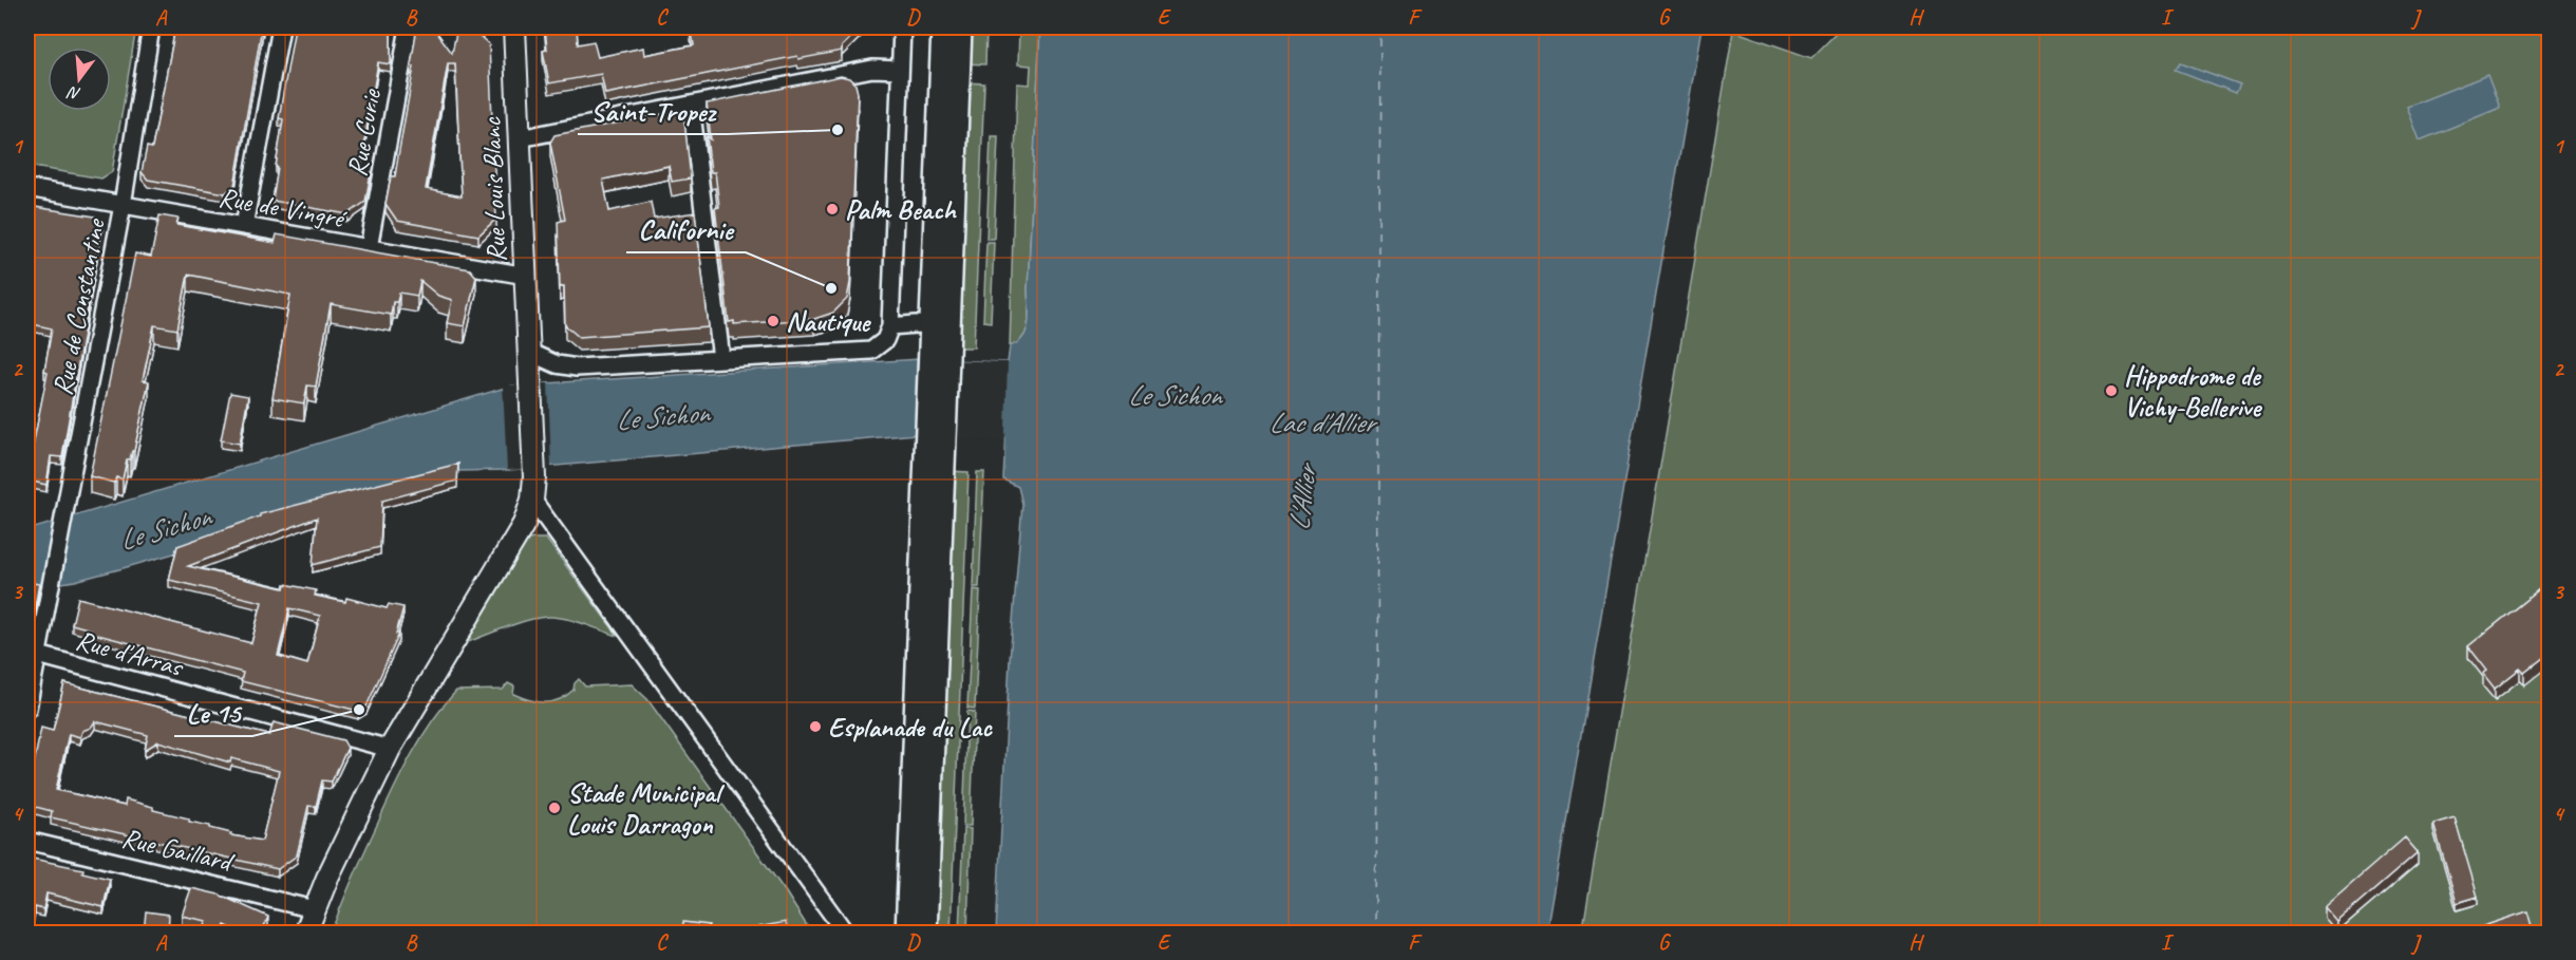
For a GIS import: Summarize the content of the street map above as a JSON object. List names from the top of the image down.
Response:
{
  "streets": {
    "street": [
      "Rue Curie",
      "Rue Louis Blanc",
      "Rue de Vingré",
      "Rue de Constantine",
      "Rue d'Arras",
      "Rue Gaillard"
    ]
  },
  "crossings": [
    ["Rue Curie", "Rue de Vingré"],
    ["Rue Louis Blanc", "Rue de Vingré"],
    ["Rue de Vingré", "Rue de Constantine"],
    ["Rue de Constantine", "Rue d'Arras"]
  ],
  "water": ["Le Sichon", "Lac d'Allier", "L'Allier"],
  "places": [
    "Saint-Tropez",
    "Palm Beach",
    "Californie",
    "Nautique",
    "Hippodrome de Vichy-Bellerive",
    "Le 15",
    "Esplanade du Lac",
    "Stade Municipal Louis Darragon"
  ],
  "north": "bottom",
  "grid": {
    "columns": [
      "A",
      "B",
      "C",
      "D",
      "E",
      "F",
      "G",
      "H",
      "I",
      "J"
    ],
    "rows": [
      "1",
      "2",
      "3",
      "4"
    ]
  }
}
